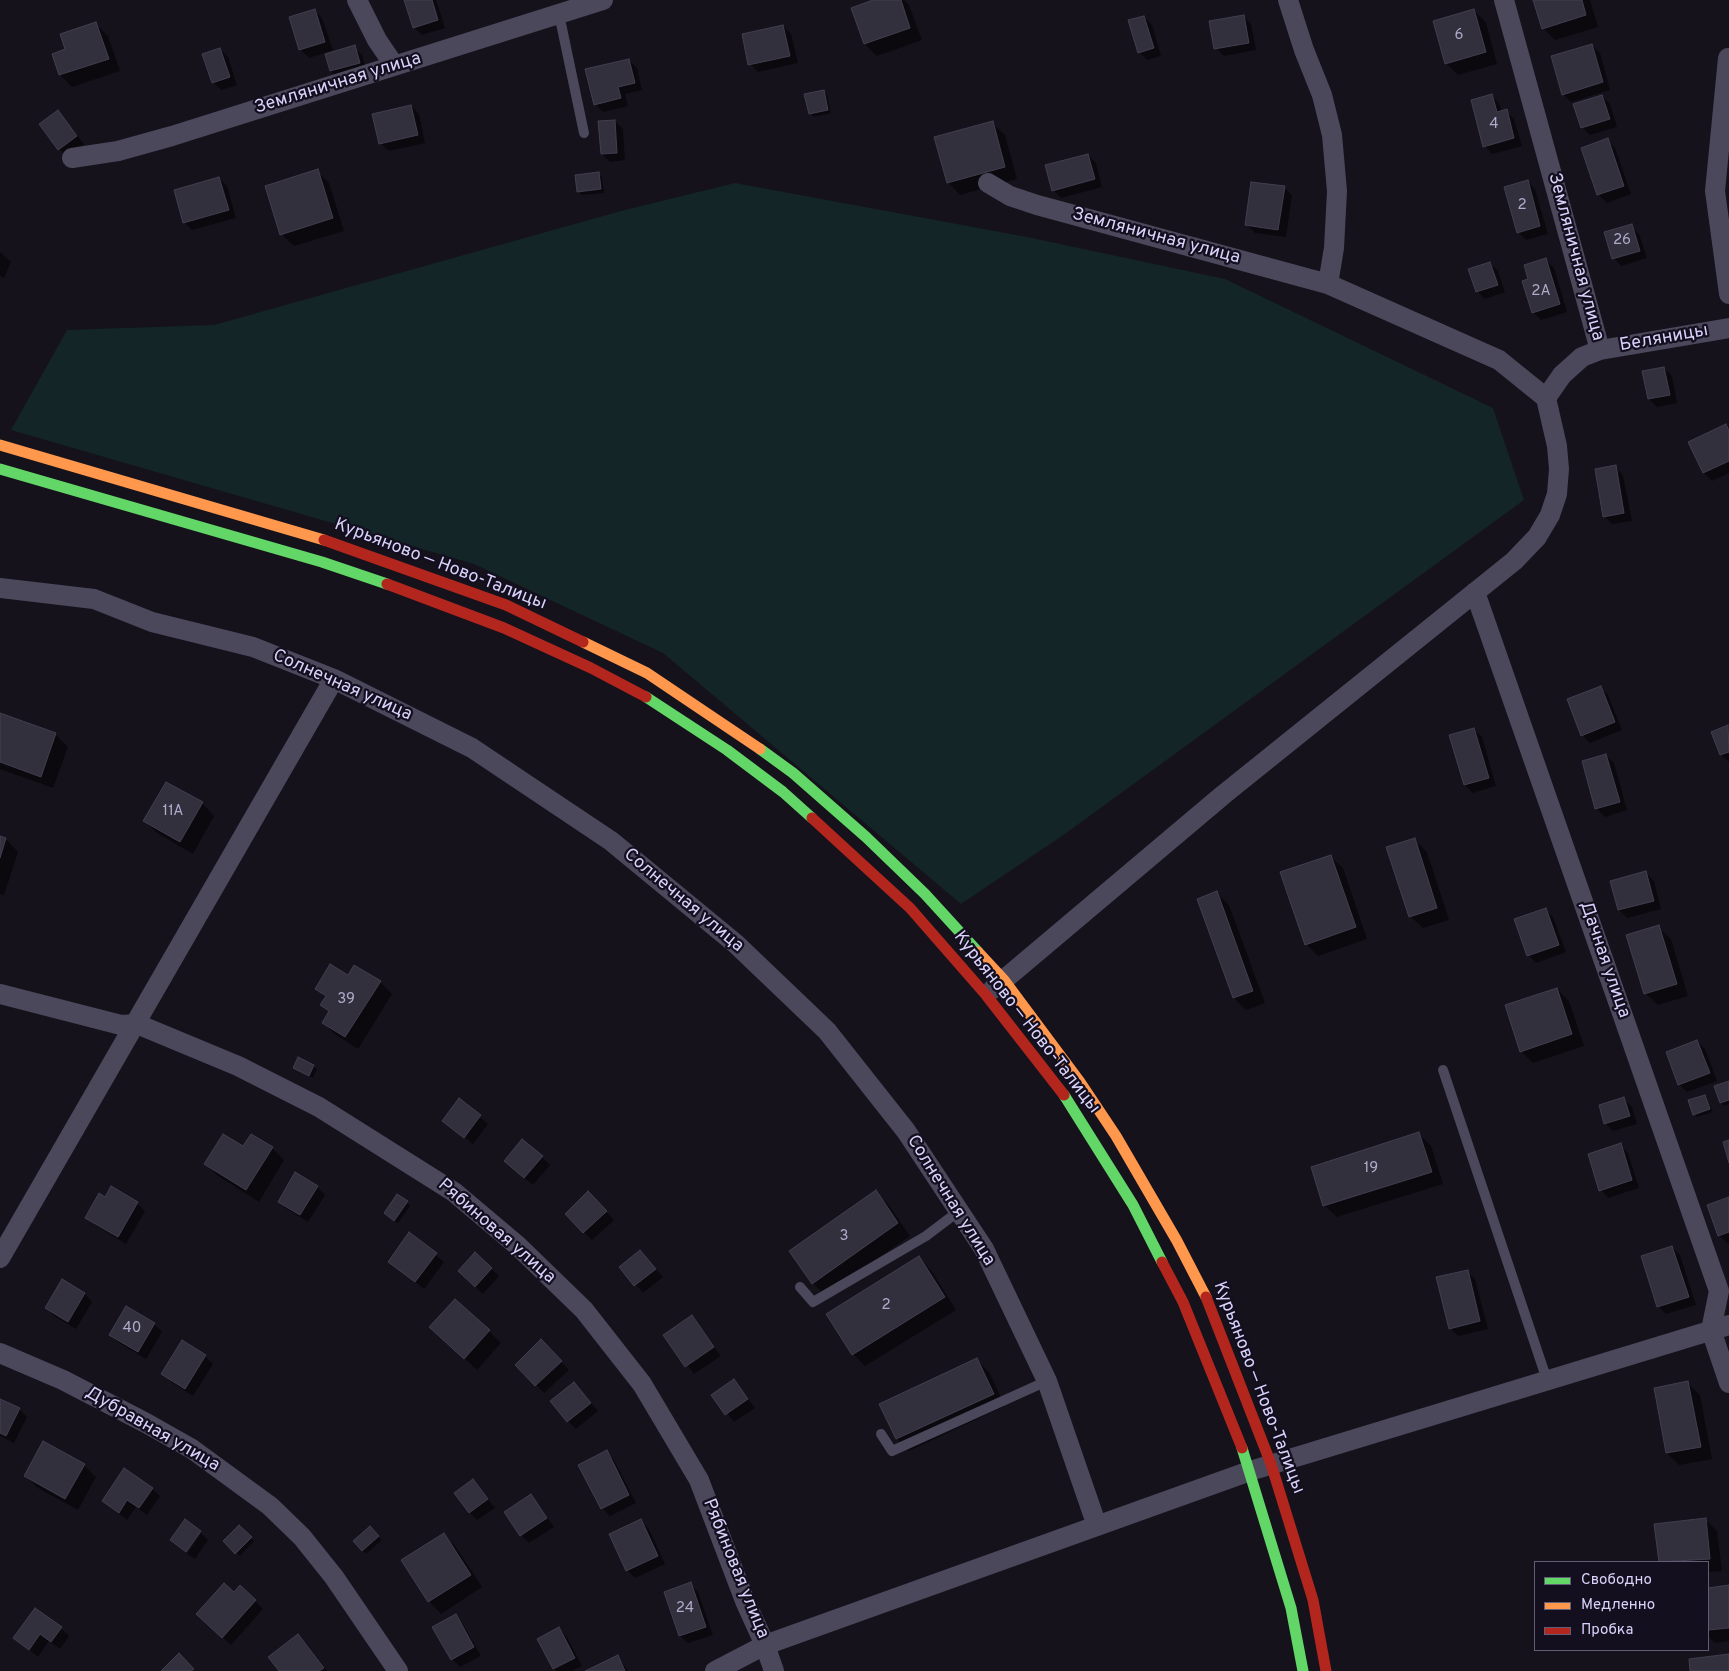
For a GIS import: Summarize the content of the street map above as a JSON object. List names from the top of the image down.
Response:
{
  "streets": {
    "main road": ["Курьяново — Ново-Талицы"],
    "street": [
      "Земляничная улица",
      "Беляницы",
      "Солнечная улица",
      "Дачная улица",
      "Рябиновая улица",
      "Дубравная улица"
    ]
  },
  "crossings": [
    ["Земляничная улица", "Беляницы"]
  ],
  "house_numbers": [
    "6",
    "4",
    "2",
    "26",
    "2А",
    "11А",
    "39",
    "19",
    "3",
    "2",
    "40",
    "24"
  ],
  "legend": ["Свободно", "Медленно", "Пробка"]
}
